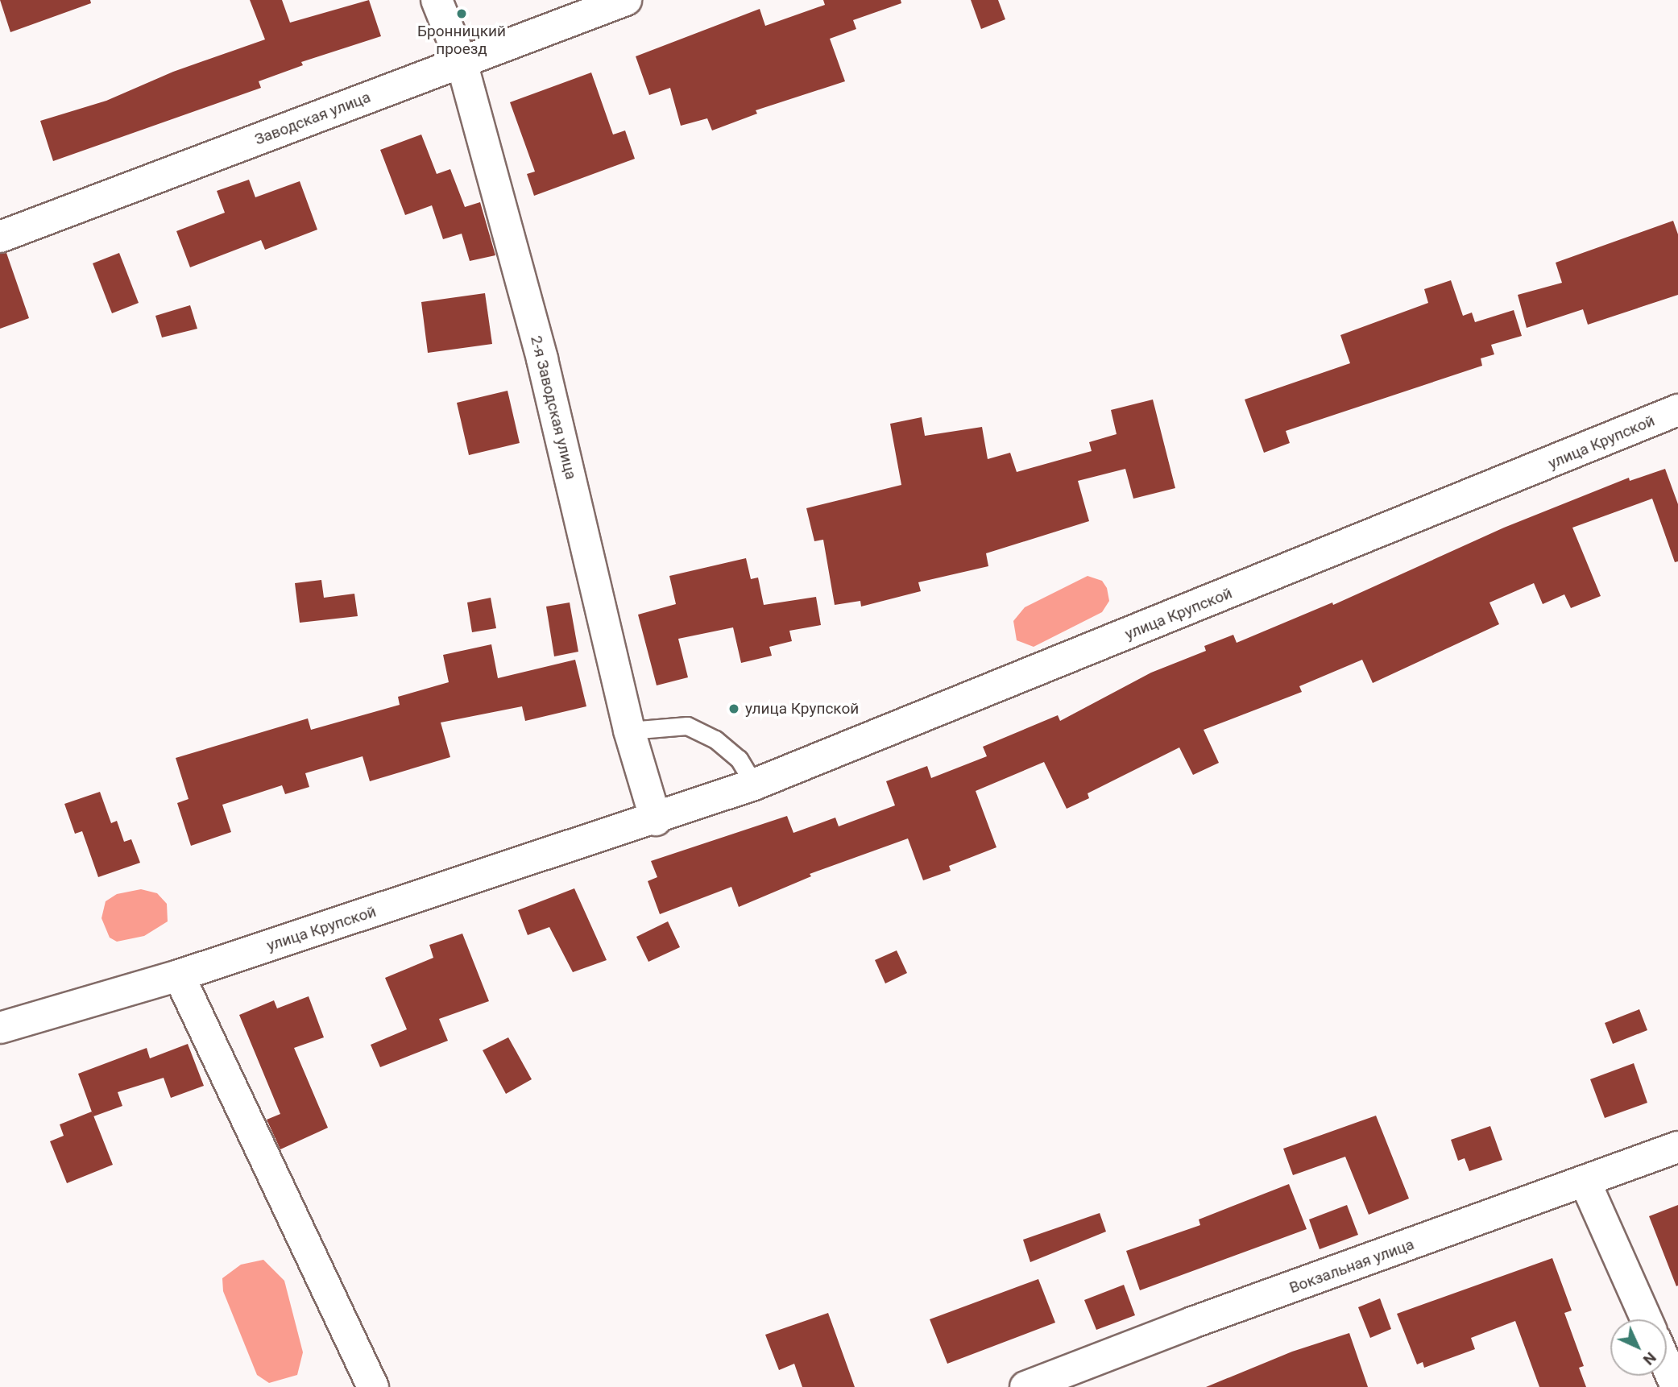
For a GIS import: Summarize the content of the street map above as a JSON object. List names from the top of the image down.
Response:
{
  "streets": {
    "street": [
      "Заводская улица",
      "2-я Заводская улица",
      "улица Крупской",
      "Вокзальная улица"
    ]
  },
  "crossings": [
    ["Заводская улица", "2-я Заводская улица"],
    ["2-я Заводская улица", "улица Крупской"]
  ],
  "places": ["Бронницкий проезд", "улица Крупской"],
  "north": "bottom right"
}
